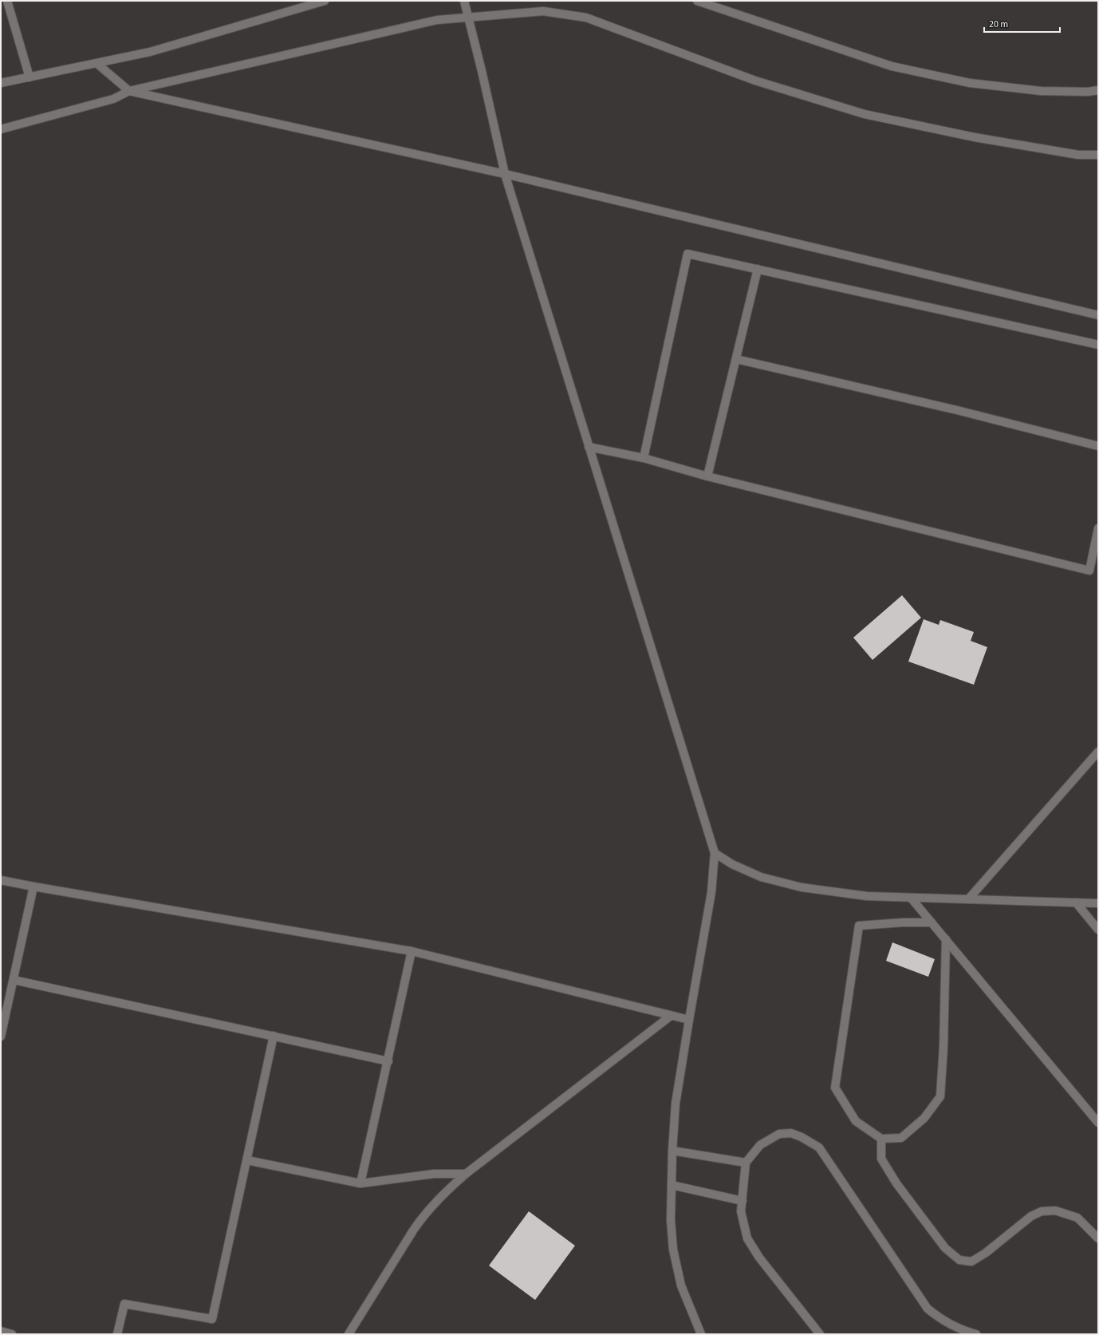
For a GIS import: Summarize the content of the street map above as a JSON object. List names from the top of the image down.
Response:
{
  "scale_bar": "20 m"
}
